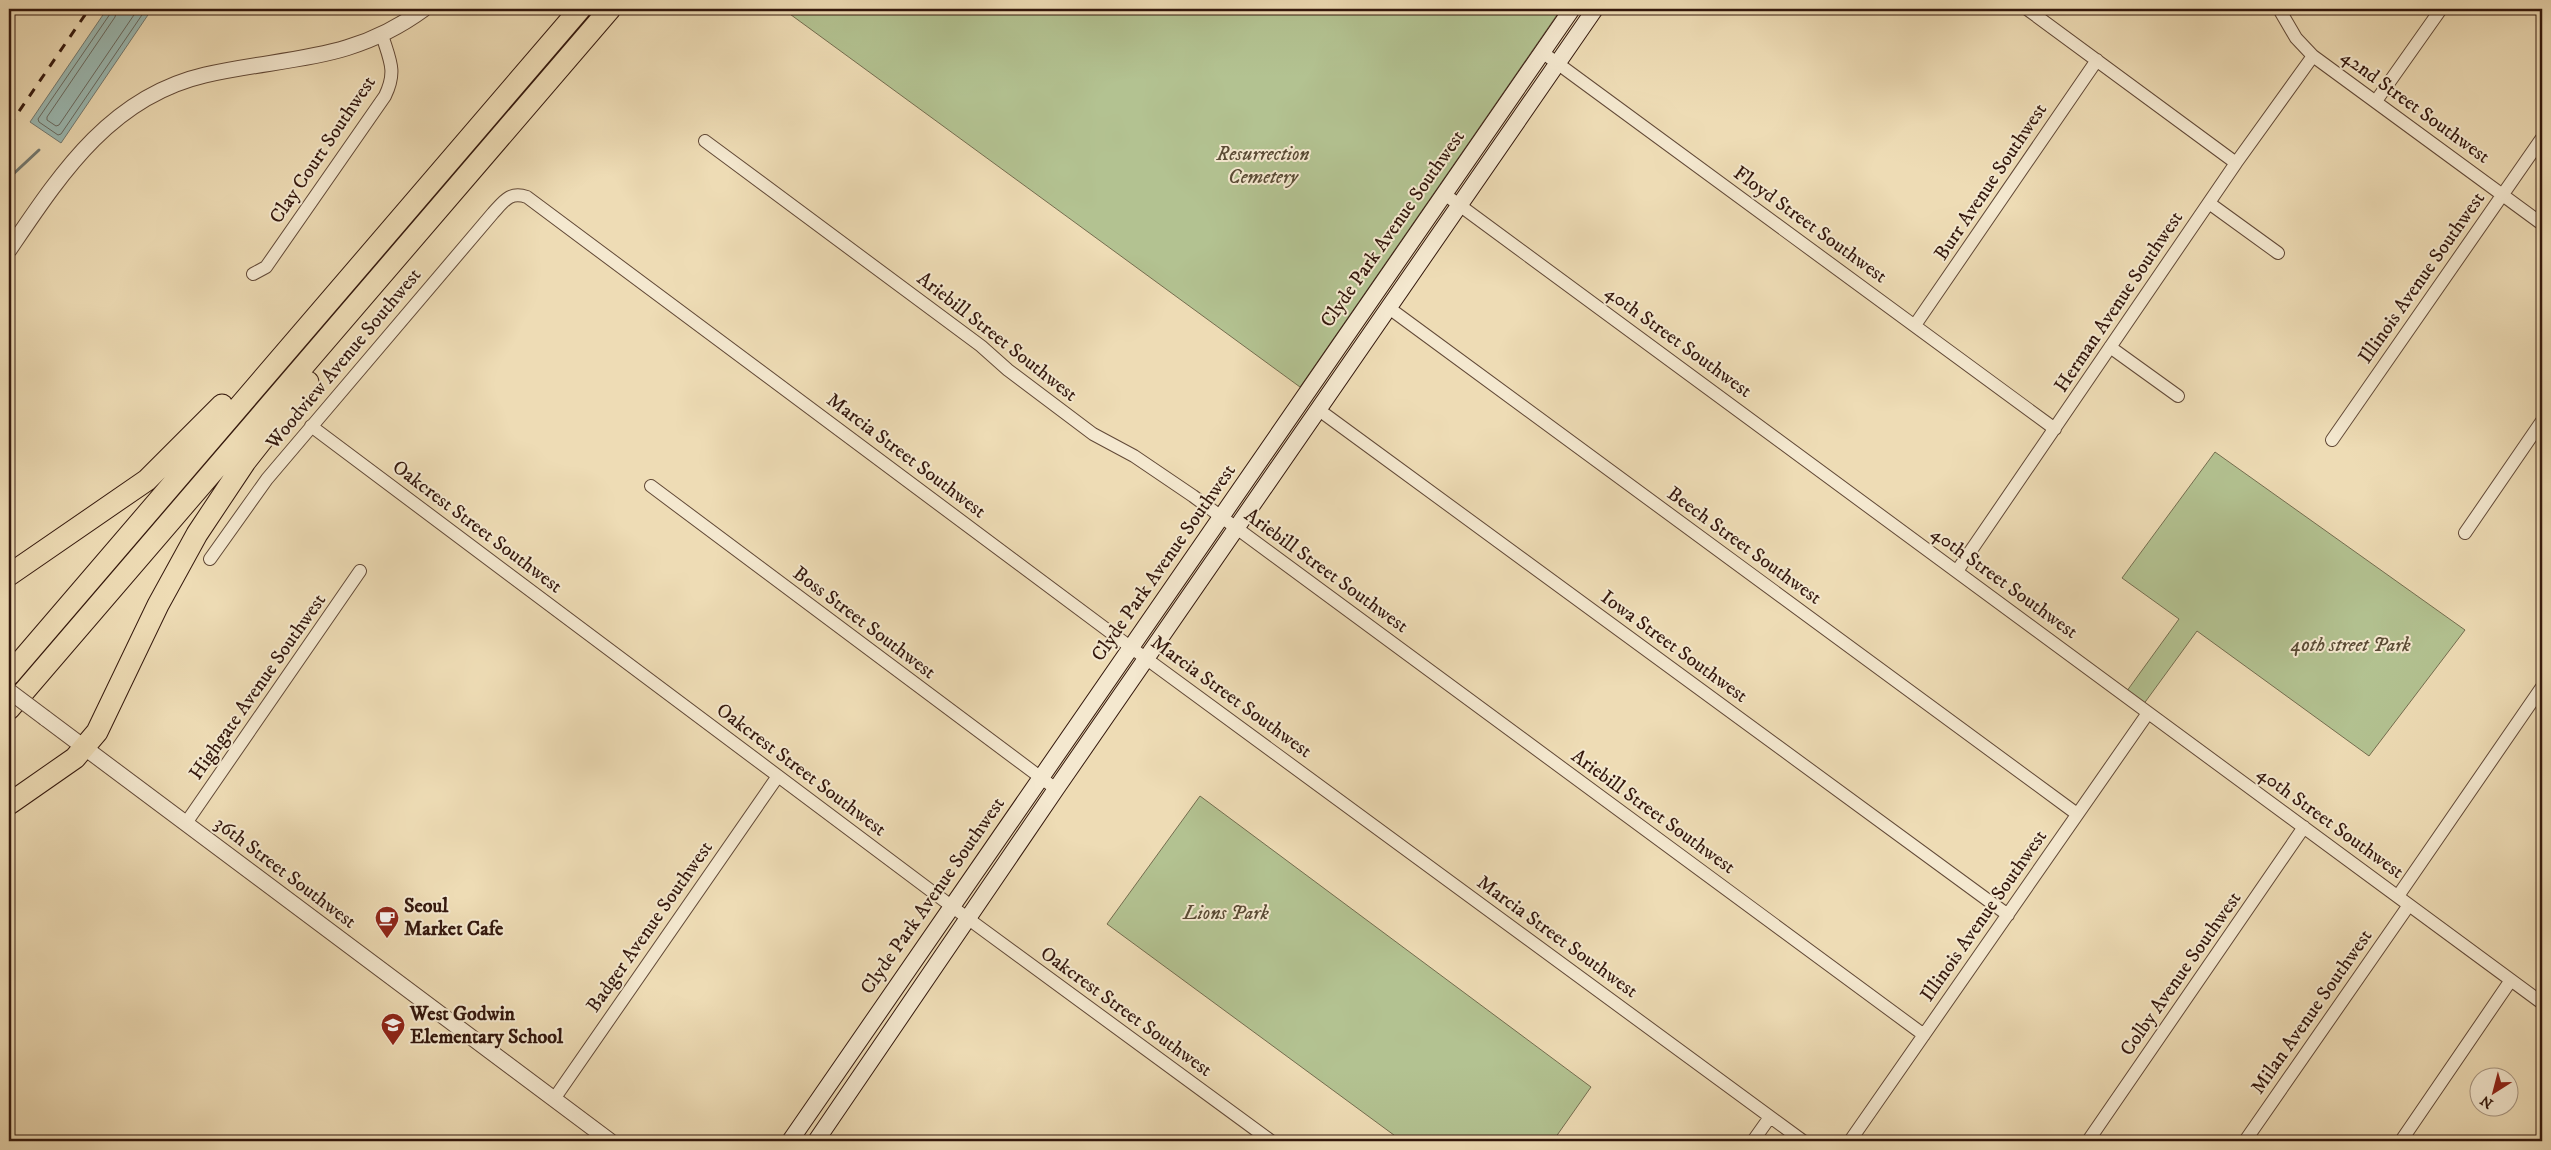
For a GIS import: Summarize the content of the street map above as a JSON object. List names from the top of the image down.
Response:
{
  "streets": {
    "main road": ["Clyde Park Avenue Southwest"],
    "street": [
      "42nd Street Southwest",
      "Clay Court Southwest",
      "Burr Avenue Southwest",
      "Floyd Street Southwest",
      "Illinois Avenue Southwest",
      "Herman Avenue Southwest",
      "Ariebill Street Southwest",
      "40th Street Southwest",
      "Woodview Avenue Southwest",
      "Marcia Street Southwest",
      "Oakcrest Street Southwest",
      "Beech Street Southwest",
      "Boss Street Southwest",
      "Iowa Street Southwest",
      "Highgate Avenue Southwest",
      "36th Street Southwest",
      "Badger Avenue Southwest",
      "Colby Avenue Southwest",
      "Milan Avenue Southwest"
    ]
  },
  "crossings": [
    ["42nd Street Southwest", "Illinois Avenue Southwest"],
    ["42nd Street Southwest", "Herman Avenue Southwest"],
    ["Burr Avenue Southwest", "Floyd Street Southwest"],
    ["Floyd Street Southwest", "Clyde Park Avenue Southwest"],
    ["Floyd Street Southwest", "Herman Avenue Southwest"],
    ["Clyde Park Avenue Southwest", "Ariebill Street Southwest"],
    ["Clyde Park Avenue Southwest", "40th Street Southwest"],
    ["Clyde Park Avenue Southwest", "Marcia Street Southwest"],
    ["Clyde Park Avenue Southwest", "Oakcrest Street Southwest"],
    ["Clyde Park Avenue Southwest", "Beech Street Southwest"],
    ["Clyde Park Avenue Southwest", "Boss Street Southwest"],
    ["Clyde Park Avenue Southwest", "Iowa Street Southwest"],
    ["Illinois Avenue Southwest", "Ariebill Street Southwest"],
    ["Illinois Avenue Southwest", "40th Street Southwest"],
    ["Illinois Avenue Southwest", "Beech Street Southwest"],
    ["Illinois Avenue Southwest", "Iowa Street Southwest"],
    ["Herman Avenue Southwest", "40th Street Southwest"],
    ["40th Street Southwest", "Colby Avenue Southwest"],
    ["40th Street Southwest", "Milan Avenue Southwest"],
    ["Woodview Avenue Southwest", "Marcia Street Southwest"],
    ["Woodview Avenue Southwest", "Oakcrest Street Southwest"],
    ["Oakcrest Street Southwest", "Badger Avenue Southwest"],
    ["Highgate Avenue Southwest", "36th Street Southwest"],
    ["36th Street Southwest", "Badger Avenue Southwest"]
  ],
  "parks": ["Resurrection Cemetery", "40th street Park", "Lions Park"],
  "places": {
    "cafe": ["Seoul Market Cafe"],
    "school or university": ["West Godwin Elementary School"]
  },
  "north": "bottom left"
}
